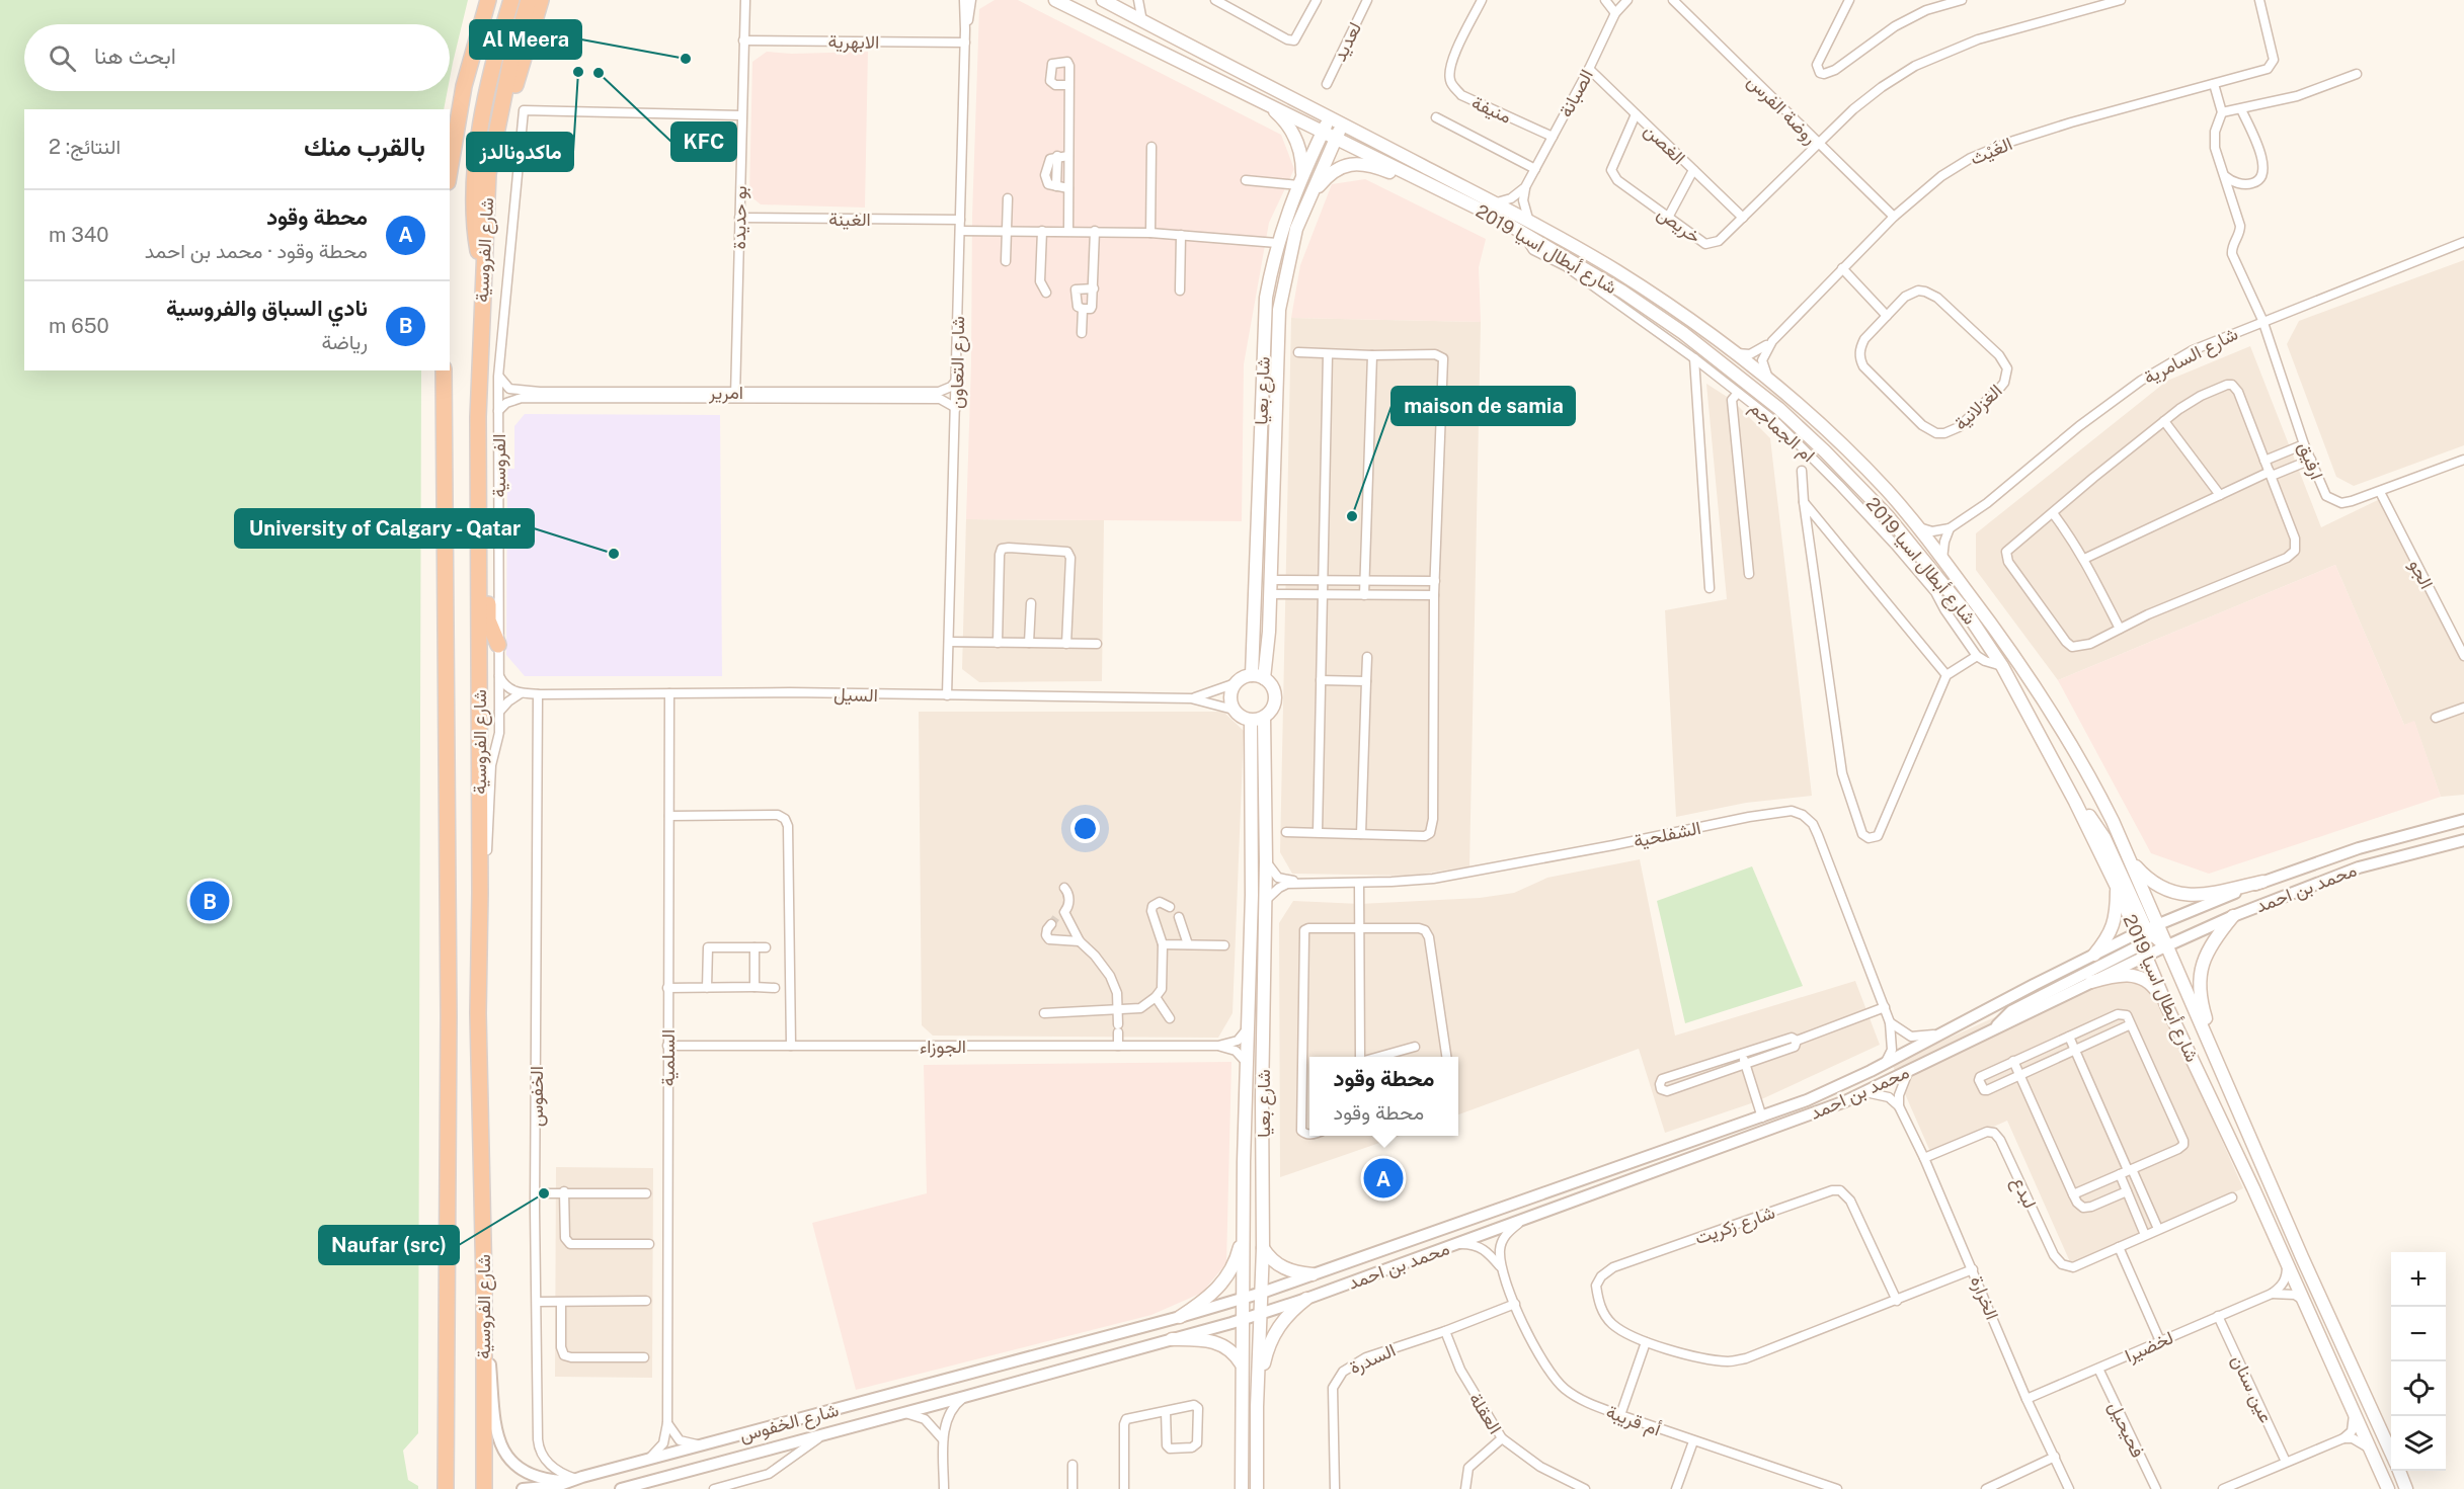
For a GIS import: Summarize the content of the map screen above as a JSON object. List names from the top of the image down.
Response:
{
  "streets": {
    "highway": ["شارع الفروسية"],
    "main road": ["شارع أبطال اسيا 2019", "شارع بعيا"],
    "street": [
      "الابهرية",
      "لعديد",
      "الصبانة",
      "منيفة",
      "روضة الفرس",
      "الغصن",
      "الغَيْث",
      "بو حديدة",
      "الغينة",
      "خريص",
      "شارع السامرية",
      "شارع التعاون",
      "امرير",
      "الغزلانية",
      "ام الجماجم",
      "ارفيق",
      "الفروسية",
      "الجو",
      "السيل",
      "الشفلحية",
      "محمد بن احمد",
      "الجوزاء",
      "السلمية",
      "الخفوس",
      "لبدع",
      "شارع زكريت",
      "الخرارة",
      "لخضيرا",
      "السدرة",
      "عين سنان",
      "العقلة",
      "أم قريبة",
      "شارع الخفوس",
      "فحيحيل"
    ]
  },
  "crossings": [
    ["الابهرية", "بو حديدة"],
    ["الابهرية", "شارع التعاون"],
    ["الصبانة", "منيفة"],
    ["الصبانة", "الغصن"],
    ["روضة الفرس", "الغَيْث"],
    ["روضة الفرس", "خريص"],
    ["الغصن", "خريص"],
    ["الغَيْث", "شارع أبطال اسيا 2019"],
    ["بو حديدة", "الغينة"],
    ["بو حديدة", "امرير"],
    ["بو حديدة", "الفروسية"],
    ["الغينة", "شارع التعاون"],
    ["شارع أبطال اسيا 2019", "شارع بعيا"],
    ["شارع أبطال اسيا 2019", "ام الجماجم"],
    ["شارع أبطال اسيا 2019", "محمد بن احمد"],
    ["شارع الفروسية", "الفروسية"],
    ["شارع الفروسية", "شارع الخفوس"],
    ["شارع السامرية", "ارفيق"],
    ["شارع التعاون", "امرير"],
    ["شارع التعاون", "السيل"],
    ["شارع بعيا", "السيل"],
    ["شارع بعيا", "الشفلحية"],
    ["شارع بعيا", "محمد بن احمد"],
    ["شارع بعيا", "شارع الخفوس"],
    ["امرير", "الفروسية"],
    ["ارفيق", "الجو"],
    ["السيل", "السلمية"],
    ["السيل", "الخفوس"],
    ["الشفلحية", "محمد بن احمد"],
    ["محمد بن احمد", "أم قريبة"],
    ["محمد بن احمد", "شارع الخفوس"],
    ["الجوزاء", "السلمية"],
    ["السلمية", "شارع الخفوس"],
    ["الخفوس", "شارع الخفوس"],
    ["لبدع", "الخرارة"],
    ["شارع زكريت", "الخرارة"],
    ["الخرارة", "لخضيرا"],
    ["لخضيرا", "عين سنان"],
    ["لخضيرا", "فحيحيل"],
    ["السدرة", "العقلة"],
    ["السدرة", "أم قريبة"]
  ],
  "places": [
    "Al Meera",
    "ماكدونالدز",
    "KFC",
    "maison de samia",
    "University of Calgary - Qatar",
    "Naufar (src)"
  ],
  "page": {
    "search": "ابحث هنا",
    "heading": ["بالقرب منك", "النتائج: 2"],
    "list": [
      {
        "mark": "A",
        "name": "محطة وقود",
        "note": "محطة وقود · محمد بن احمد",
        "value": "340 m"
      },
      {
        "mark": "B",
        "name": "نادي السباق والفروسية",
        "note": "رياضة",
        "value": "650 m"
      }
    ],
    "pins": ["B", "A"],
    "popup": ["محطة وقود", "محطة وقود"],
    "map_buttons": ["+", "−"]
  }
}
